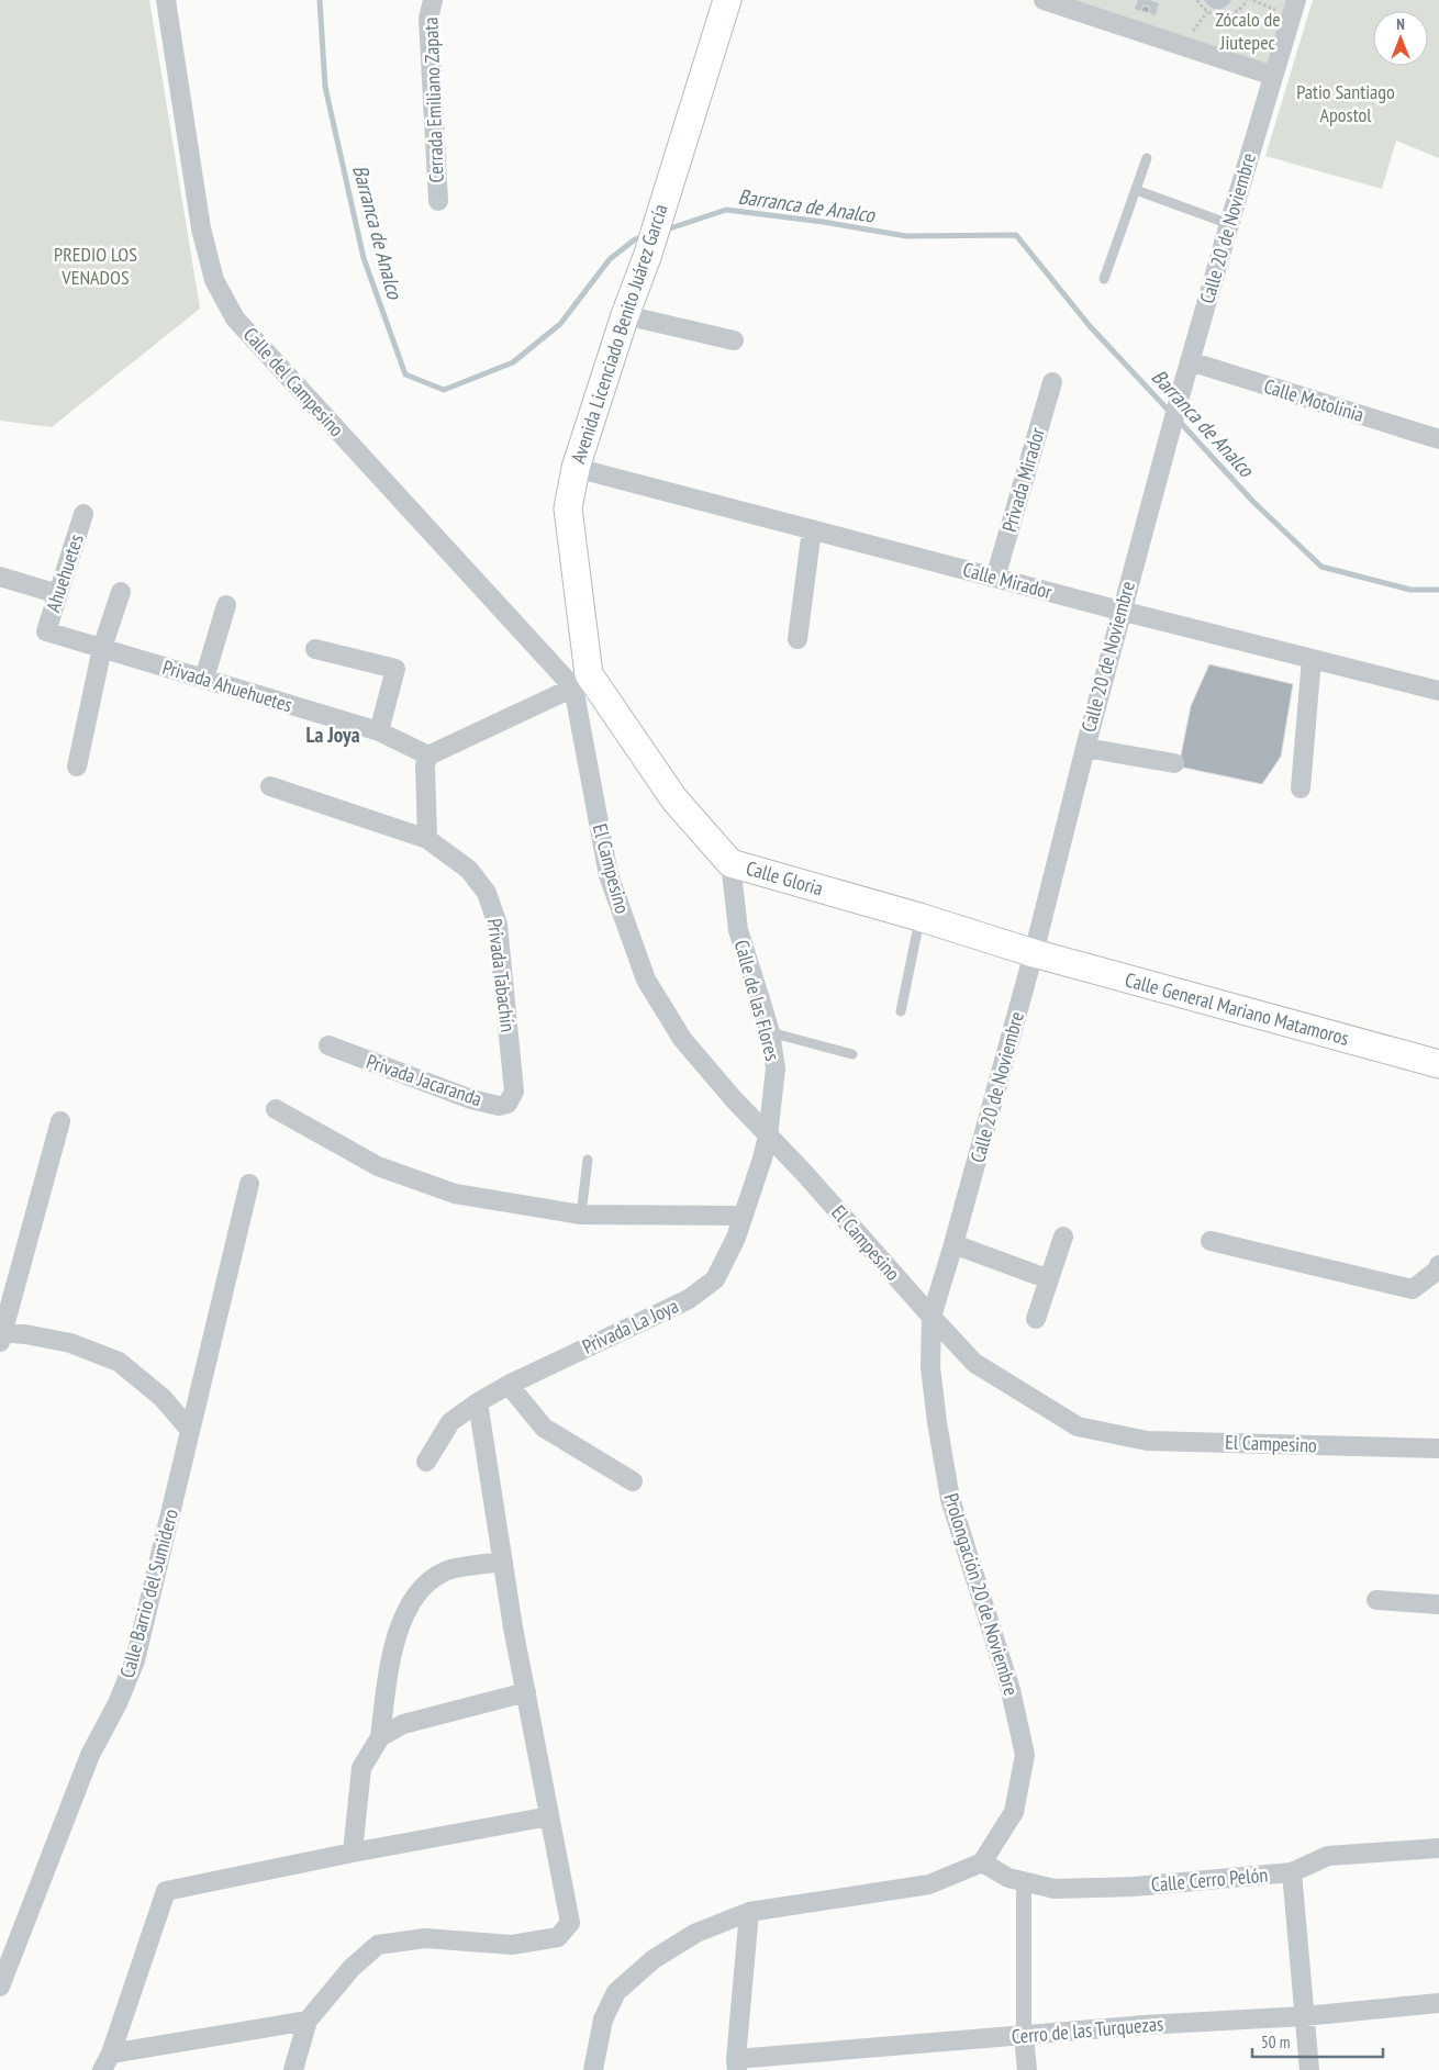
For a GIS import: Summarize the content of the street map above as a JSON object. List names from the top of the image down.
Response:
{
  "streets": {
    "main road": ["Avenida Licenciado Benito Juárez García", "Calle Gloria", "Calle General Mariano Matamoros"],
    "street": [
      "Cerrada Emiliano Zapata",
      "Calle 20 de Noviembre",
      "Calle del Campesino",
      "Calle Motolinia",
      "Privada Mirador",
      "Ahuehuetes",
      "Calle Mirador",
      "Privada Ahuehuetes",
      "El Campesino",
      "Privada Tabachín",
      "Calle de las Flores",
      "Privada Jacaranda",
      "Privada La Joya",
      "Calle Barrio del Sumidero",
      "Prolongación 20 de Noviembre",
      "Calle Cerro Pelón",
      "Cerro de las Turquezas"
    ]
  },
  "crossings": [
    ["Calle 20 de Noviembre", "Calle Motolinia"],
    ["Calle 20 de Noviembre", "Calle Mirador"],
    ["Calle 20 de Noviembre", "El Campesino"],
    ["Calle 20 de Noviembre", "Calle Gloria"],
    ["Calle 20 de Noviembre", "Calle General Mariano Matamoros"],
    ["Calle 20 de Noviembre", "Prolongación 20 de Noviembre"],
    ["Avenida Licenciado Benito Juárez García", "Calle del Campesino"],
    ["Avenida Licenciado Benito Juárez García", "Calle Mirador"],
    ["Avenida Licenciado Benito Juárez García", "El Campesino"],
    ["Avenida Licenciado Benito Juárez García", "Calle Gloria"],
    ["Calle del Campesino", "El Campesino"],
    ["Calle del Campesino", "Calle Gloria"],
    ["Privada Mirador", "Calle Mirador"],
    ["Ahuehuetes", "Privada Ahuehuetes"],
    ["El Campesino", "Calle Gloria"],
    ["El Campesino", "Calle de las Flores"],
    ["El Campesino", "Privada La Joya"],
    ["El Campesino", "Prolongación 20 de Noviembre"],
    ["Calle Gloria", "Calle de las Flores"],
    ["Calle Gloria", "Calle General Mariano Matamoros"],
    ["Privada Tabachín", "Privada Jacaranda"],
    ["Calle de las Flores", "Privada La Joya"],
    ["Prolongación 20 de Noviembre", "Calle Cerro Pelón"]
  ],
  "districts": ["La Joya"],
  "water": ["Barranca de Analco"],
  "parks": ["Zócalo de Jiutepec", "Patio Santiago Apostol", "PREDIO LOS VENADOS"],
  "scale_bar": "50 m",
  "north": "top"
}
